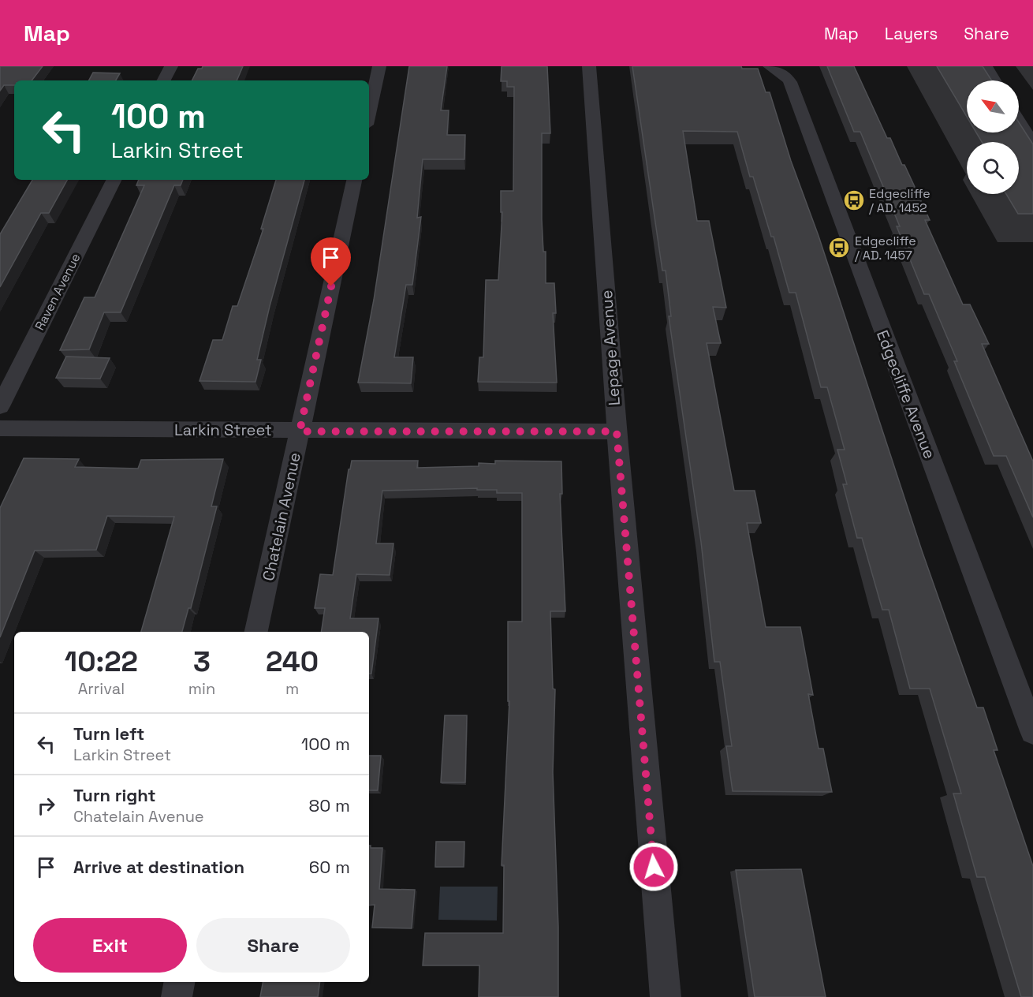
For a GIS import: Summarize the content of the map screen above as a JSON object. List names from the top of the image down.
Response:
{
  "streets": {
    "street": [
      "Raven Avenue",
      "Lepage Avenue",
      "Edgecliffe Avenue",
      "Larkin Street",
      "Chatelain Avenue"
    ]
  },
  "crossings": [
    ["Lepage Avenue", "Larkin Street"],
    ["Larkin Street", "Chatelain Avenue"]
  ],
  "places": {
    "bus stop": ["Edgecliffe / AD. 1452", "Edgecliffe / AD. 1457"]
  },
  "north": "top left",
  "page": {
    "header": "Map",
    "nav": ["Map", "Layers", "Share"],
    "turn": ["100 m", "Larkin Street"],
    "eta": [
      "10:22",
      "Arrival",
      "3",
      "min",
      "240",
      "m"
    ],
    "list": [
      {
        "name": "Turn left",
        "note": "Larkin Street",
        "value": "100 m"
      },
      {
        "name": "Turn right",
        "note": "Chatelain Avenue",
        "value": "80 m"
      },
      {
        "name": "Arrive at destination",
        "value": "60 m"
      }
    ],
    "buttons": ["Exit", "Share"]
  }
}
